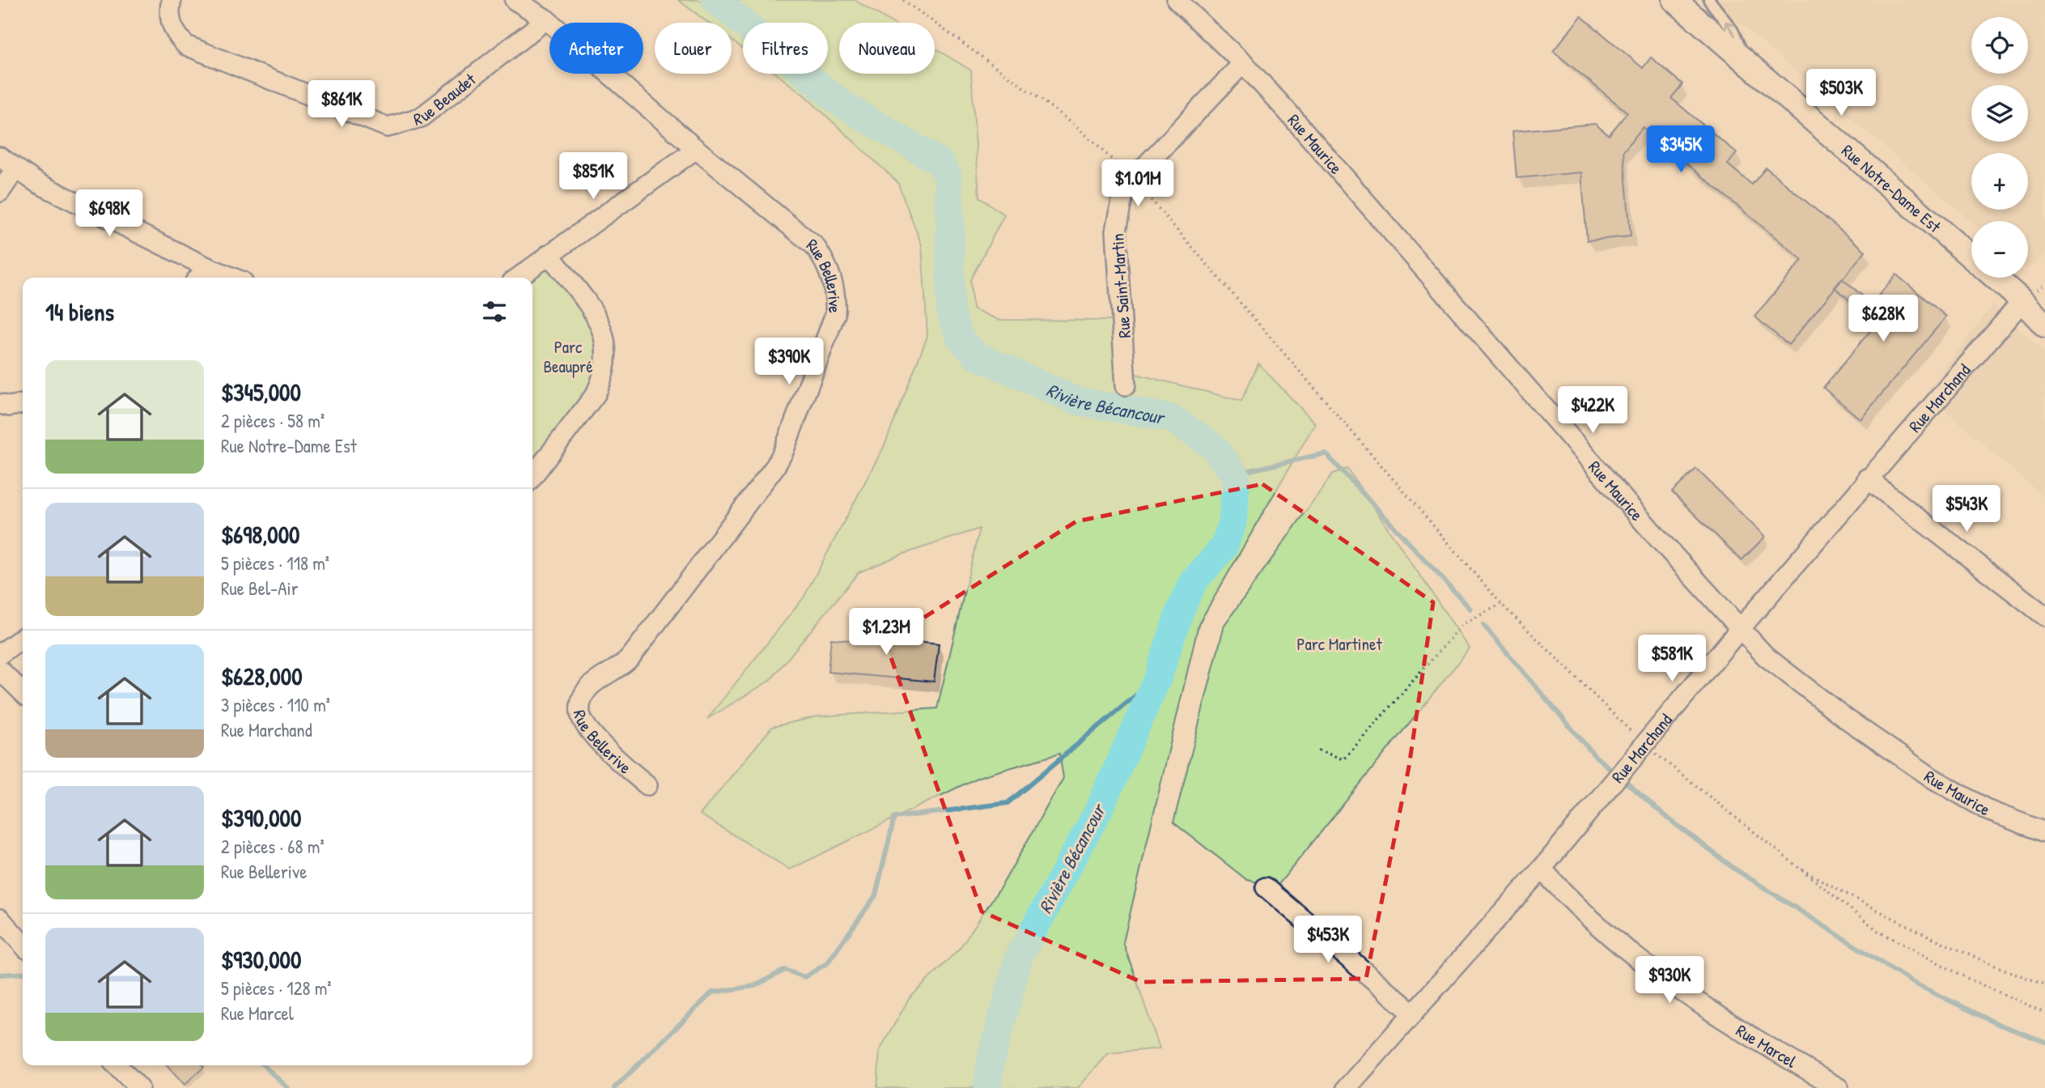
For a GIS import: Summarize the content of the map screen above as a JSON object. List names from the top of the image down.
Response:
{
  "streets": {
    "street": [
      "Rue Beaudet",
      "Rue Maurice",
      "Rue Notre-Dame Est",
      "Rue Bellerive",
      "Rue Saint-Martin",
      "Rue Marchand",
      "Rue Marcel"
    ]
  },
  "crossings": [
    ["Rue Beaudet", "Rue Bellerive"],
    ["Rue Maurice", "Rue Saint-Martin"],
    ["Rue Maurice", "Rue Marchand"],
    ["Rue Notre-Dame Est", "Rue Marchand"],
    ["Rue Marchand", "Rue Marcel"]
  ],
  "water": ["Rivière Bécancour"],
  "parks": ["Parc Beaupré", "Parc Martinet"],
  "page": {
    "map_buttons": ["+", "−"],
    "chip": [
      "Acheter",
      "Louer",
      "Filtres",
      "Nouveau"
    ],
    "price": [
      "$503K",
      "$861K",
      "$345K",
      "$851K",
      "$1.01M",
      "$698K",
      "$628K",
      "$390K",
      "$422K",
      "$543K",
      "$1.23M",
      "$581K",
      "$453K",
      "$930K"
    ],
    "heading": "14 biens",
    "list": [
      {
        "name": "$345,000",
        "note": "2 pièces · 58 m² · Rue Notre-Dame Est"
      },
      {
        "name": "$698,000",
        "note": "5 pièces · 118 m² · Rue Bel-Air"
      },
      {
        "name": "$628,000",
        "note": "3 pièces · 110 m² · Rue Marchand"
      },
      {
        "name": "$390,000",
        "note": "2 pièces · 68 m² · Rue Bellerive"
      },
      {
        "name": "$930,000",
        "note": "5 pièces · 128 m² · Rue Marcel"
      }
    ]
  }
}
